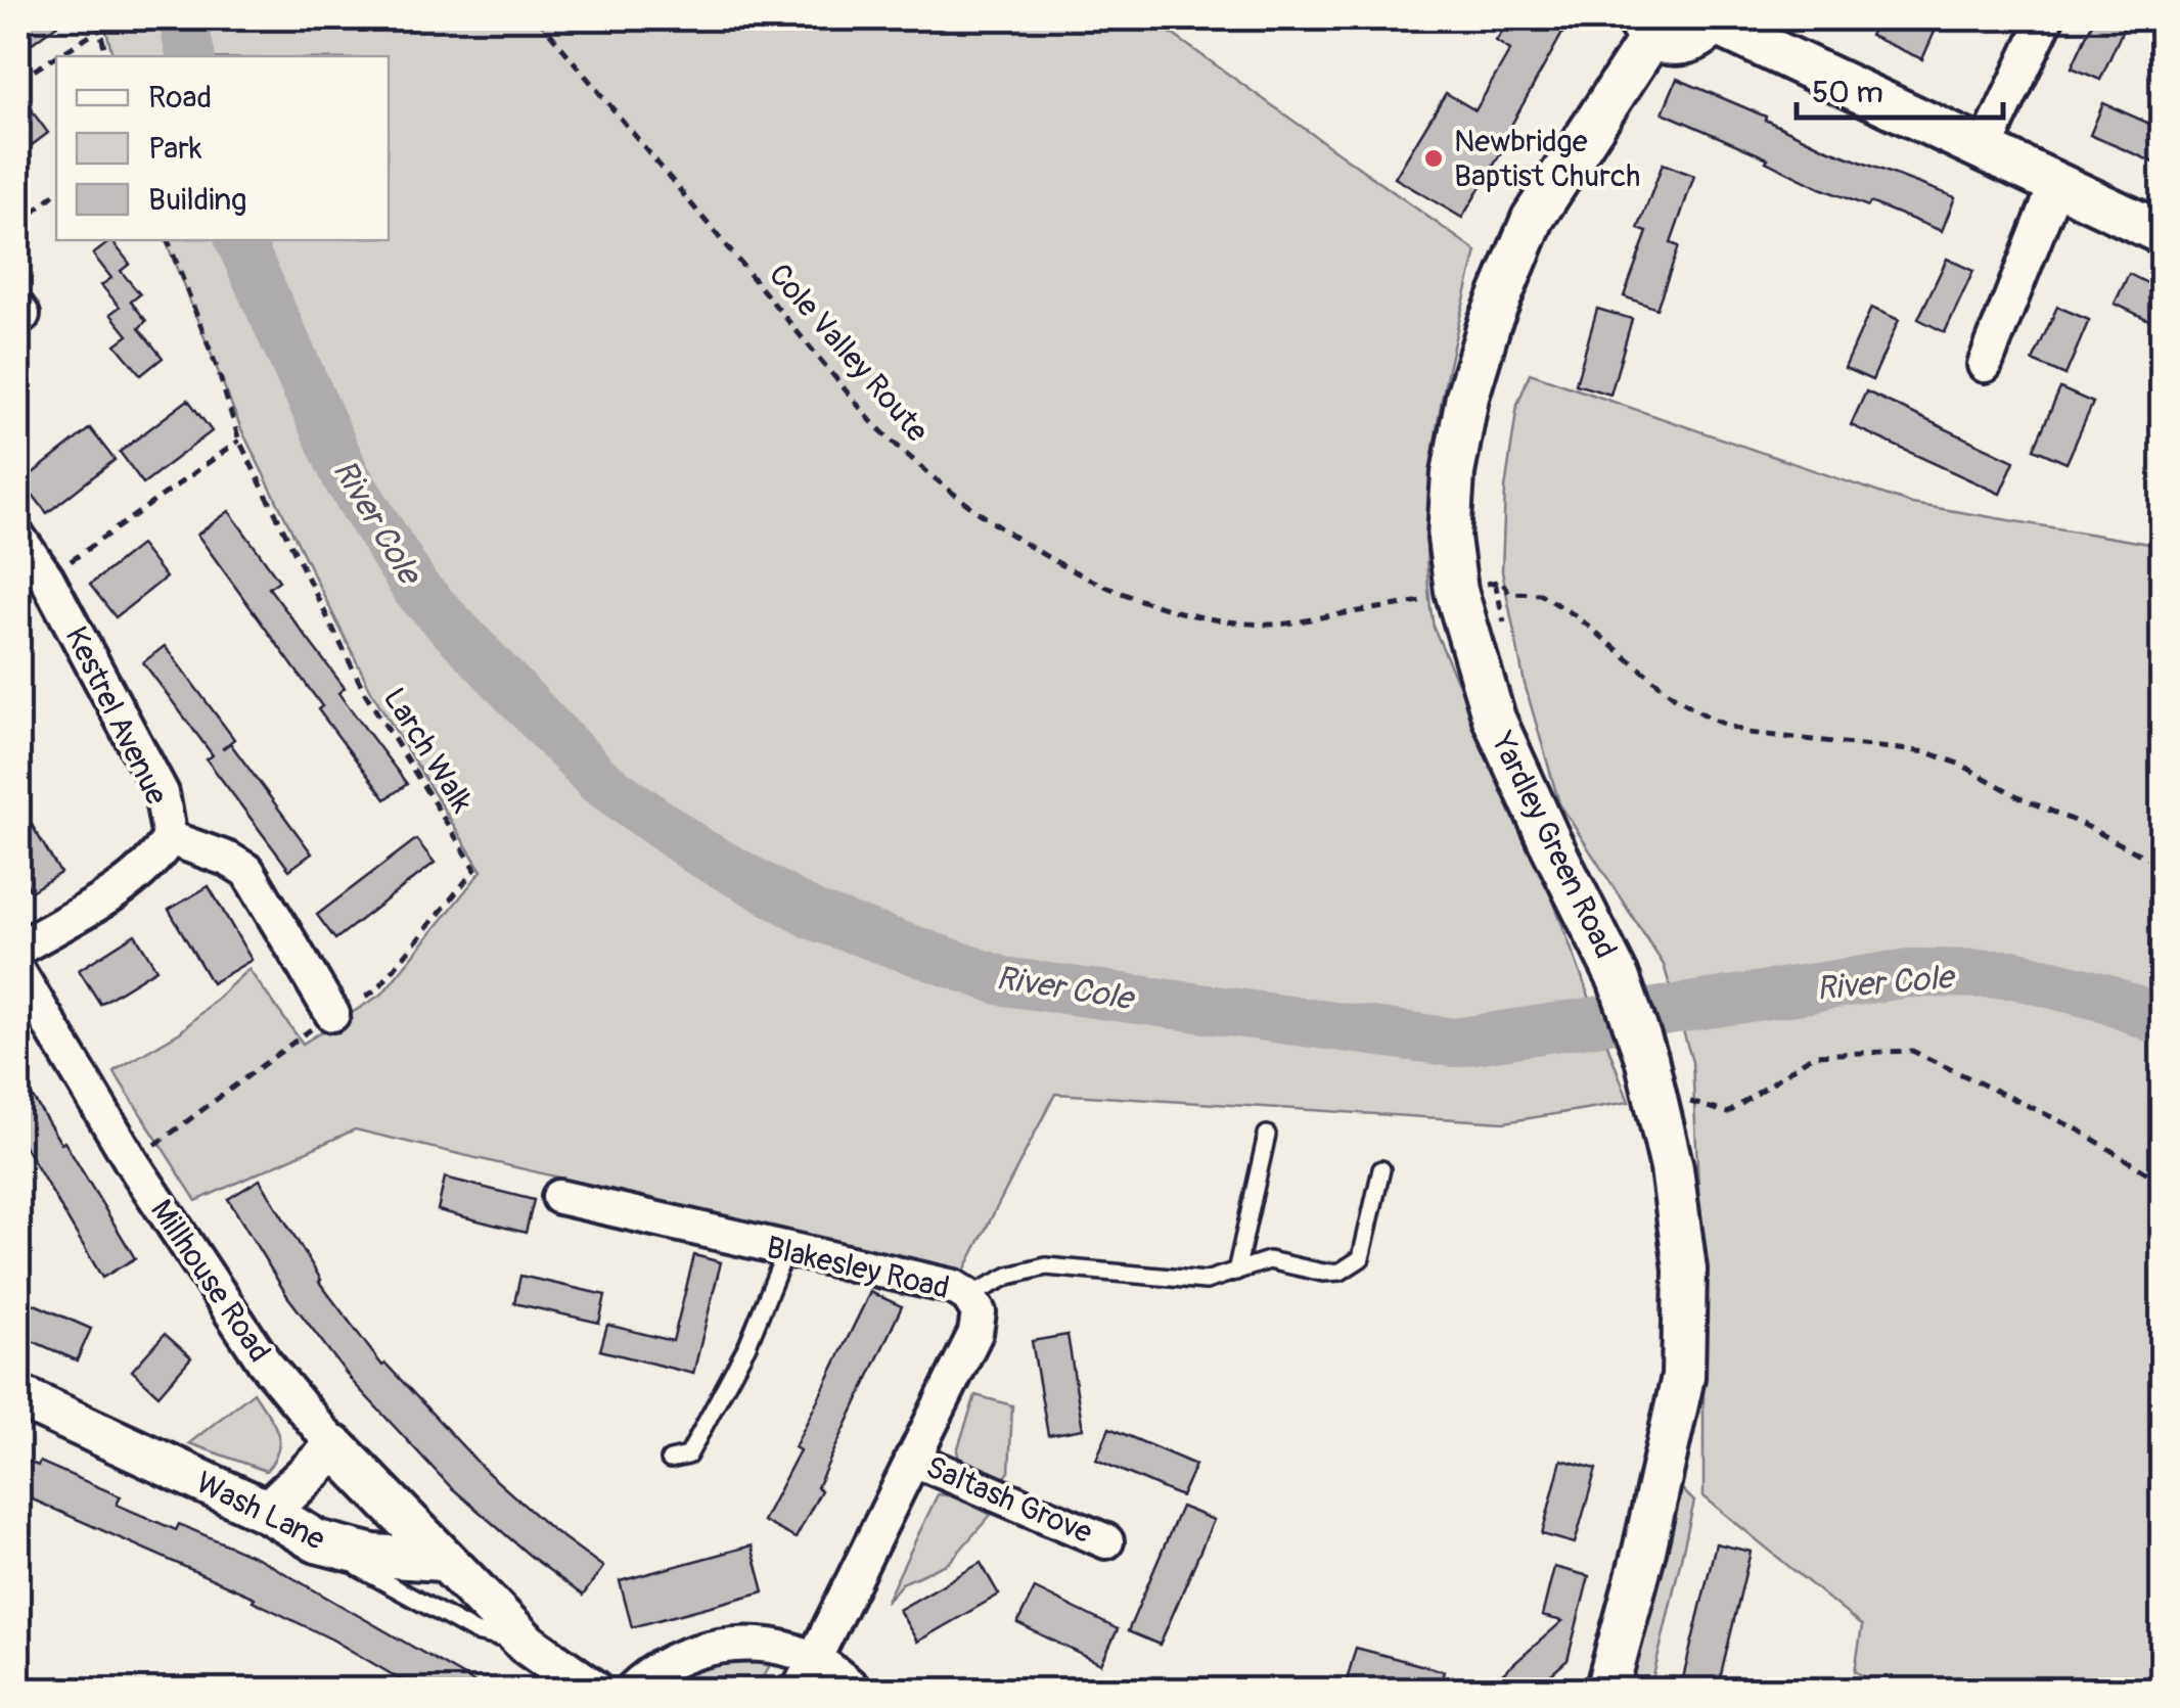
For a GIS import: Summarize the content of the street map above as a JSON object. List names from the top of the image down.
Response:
{
  "streets": {
    "street": [
      "Kestrel Avenue",
      "Yardley Green Road",
      "Blakesley Road",
      "Millhouse Road",
      "Saltash Grove",
      "Wash Lane"
    ],
    "path": ["Cole Valley Route", "Larch Walk"]
  },
  "crossings": [
    ["Cole Valley Route", "Yardley Green Road"],
    ["Larch Walk", "Millhouse Road"],
    ["Blakesley Road", "Saltash Grove"],
    ["Millhouse Road", "Wash Lane"]
  ],
  "water": ["River Cole"],
  "places": ["Newbridge Baptist Church"],
  "legend": ["Road", "Park", "Building"],
  "scale_bar": "50 m"
}
